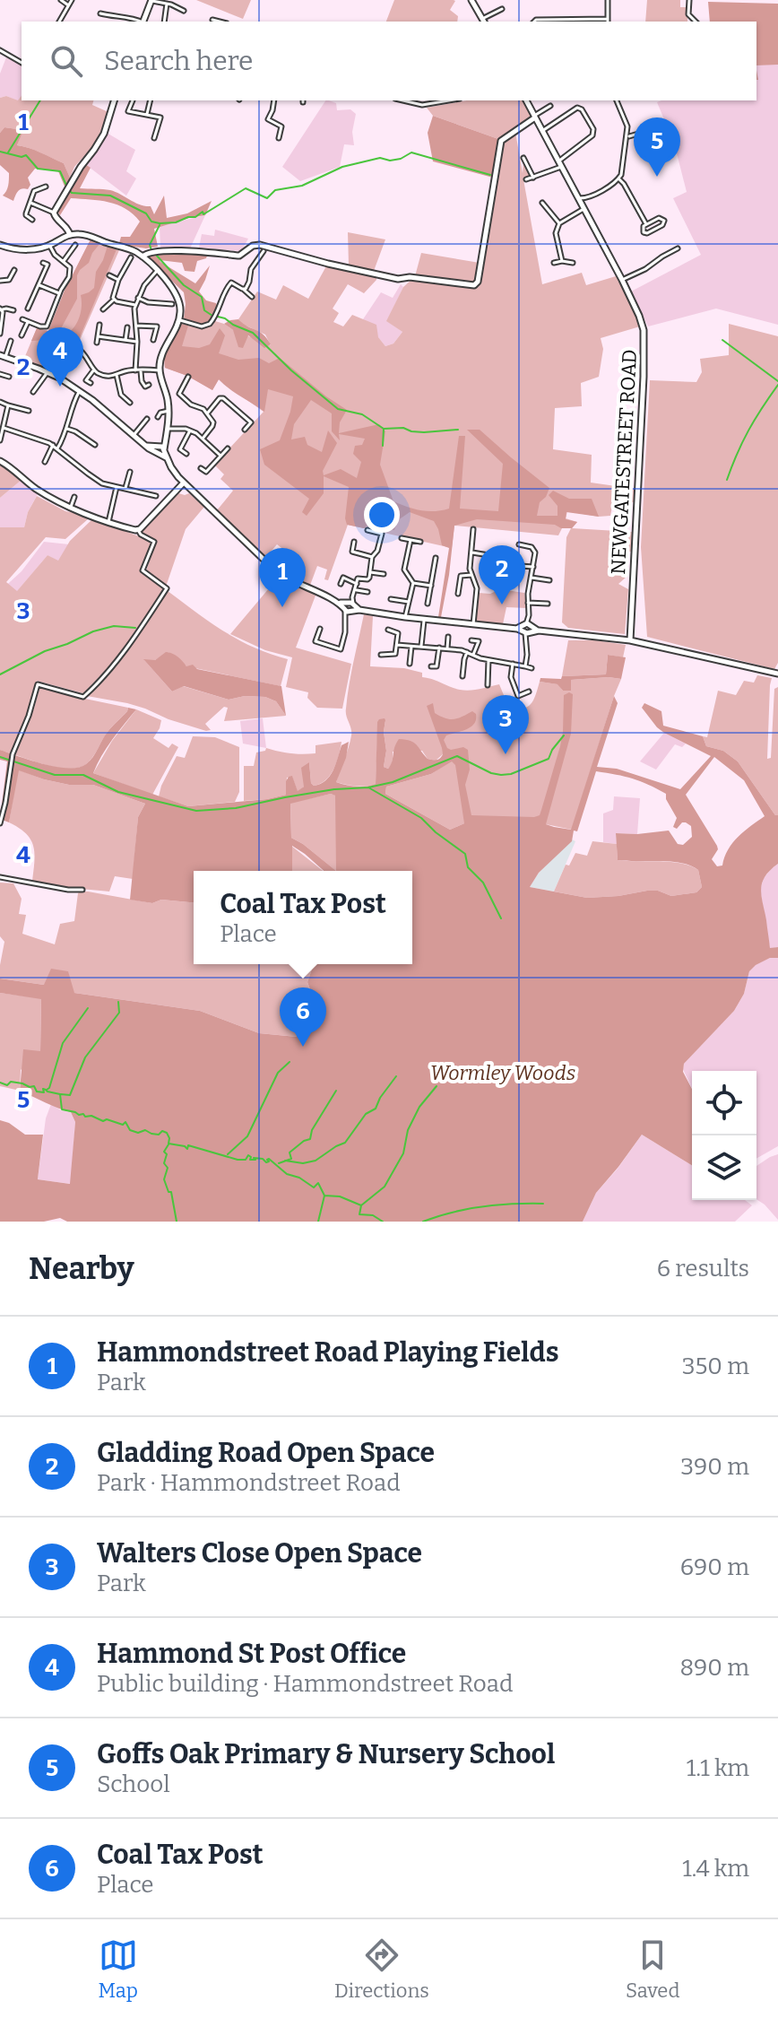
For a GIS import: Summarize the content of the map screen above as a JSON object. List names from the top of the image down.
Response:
{
  "streets": {
    "street": ["NEWGATESTREET ROAD"]
  },
  "parks": ["Wormley Woods"],
  "page": {
    "search": "Search here",
    "pins": [
      "5",
      "4",
      "2",
      "1",
      "3",
      "6"
    ],
    "popup": ["Coal Tax Post", "Place"],
    "heading": ["Nearby", "6 results"],
    "list": [
      {
        "mark": "1",
        "name": "Hammondstreet Road Playing Fields",
        "note": "Park",
        "value": "350 m"
      },
      {
        "mark": "2",
        "name": "Gladding Road Open Space",
        "note": "Park · Hammondstreet Road",
        "value": "390 m"
      },
      {
        "mark": "3",
        "name": "Walters Close Open Space",
        "note": "Park",
        "value": "690 m"
      },
      {
        "mark": "4",
        "name": "Hammond St Post Office",
        "note": "Public building · Hammondstreet Road",
        "value": "890 m"
      },
      {
        "mark": "5",
        "name": "Goffs Oak Primary & Nursery School",
        "note": "School",
        "value": "1.1 km"
      },
      {
        "mark": "6",
        "name": "Coal Tax Post",
        "note": "Place",
        "value": "1.4 km"
      }
    ],
    "nav": ["Map", "Directions", "Saved"]
  },
  "grid": {
    "rows": [
      "1",
      "2",
      "3",
      "4",
      "5"
    ]
  }
}
